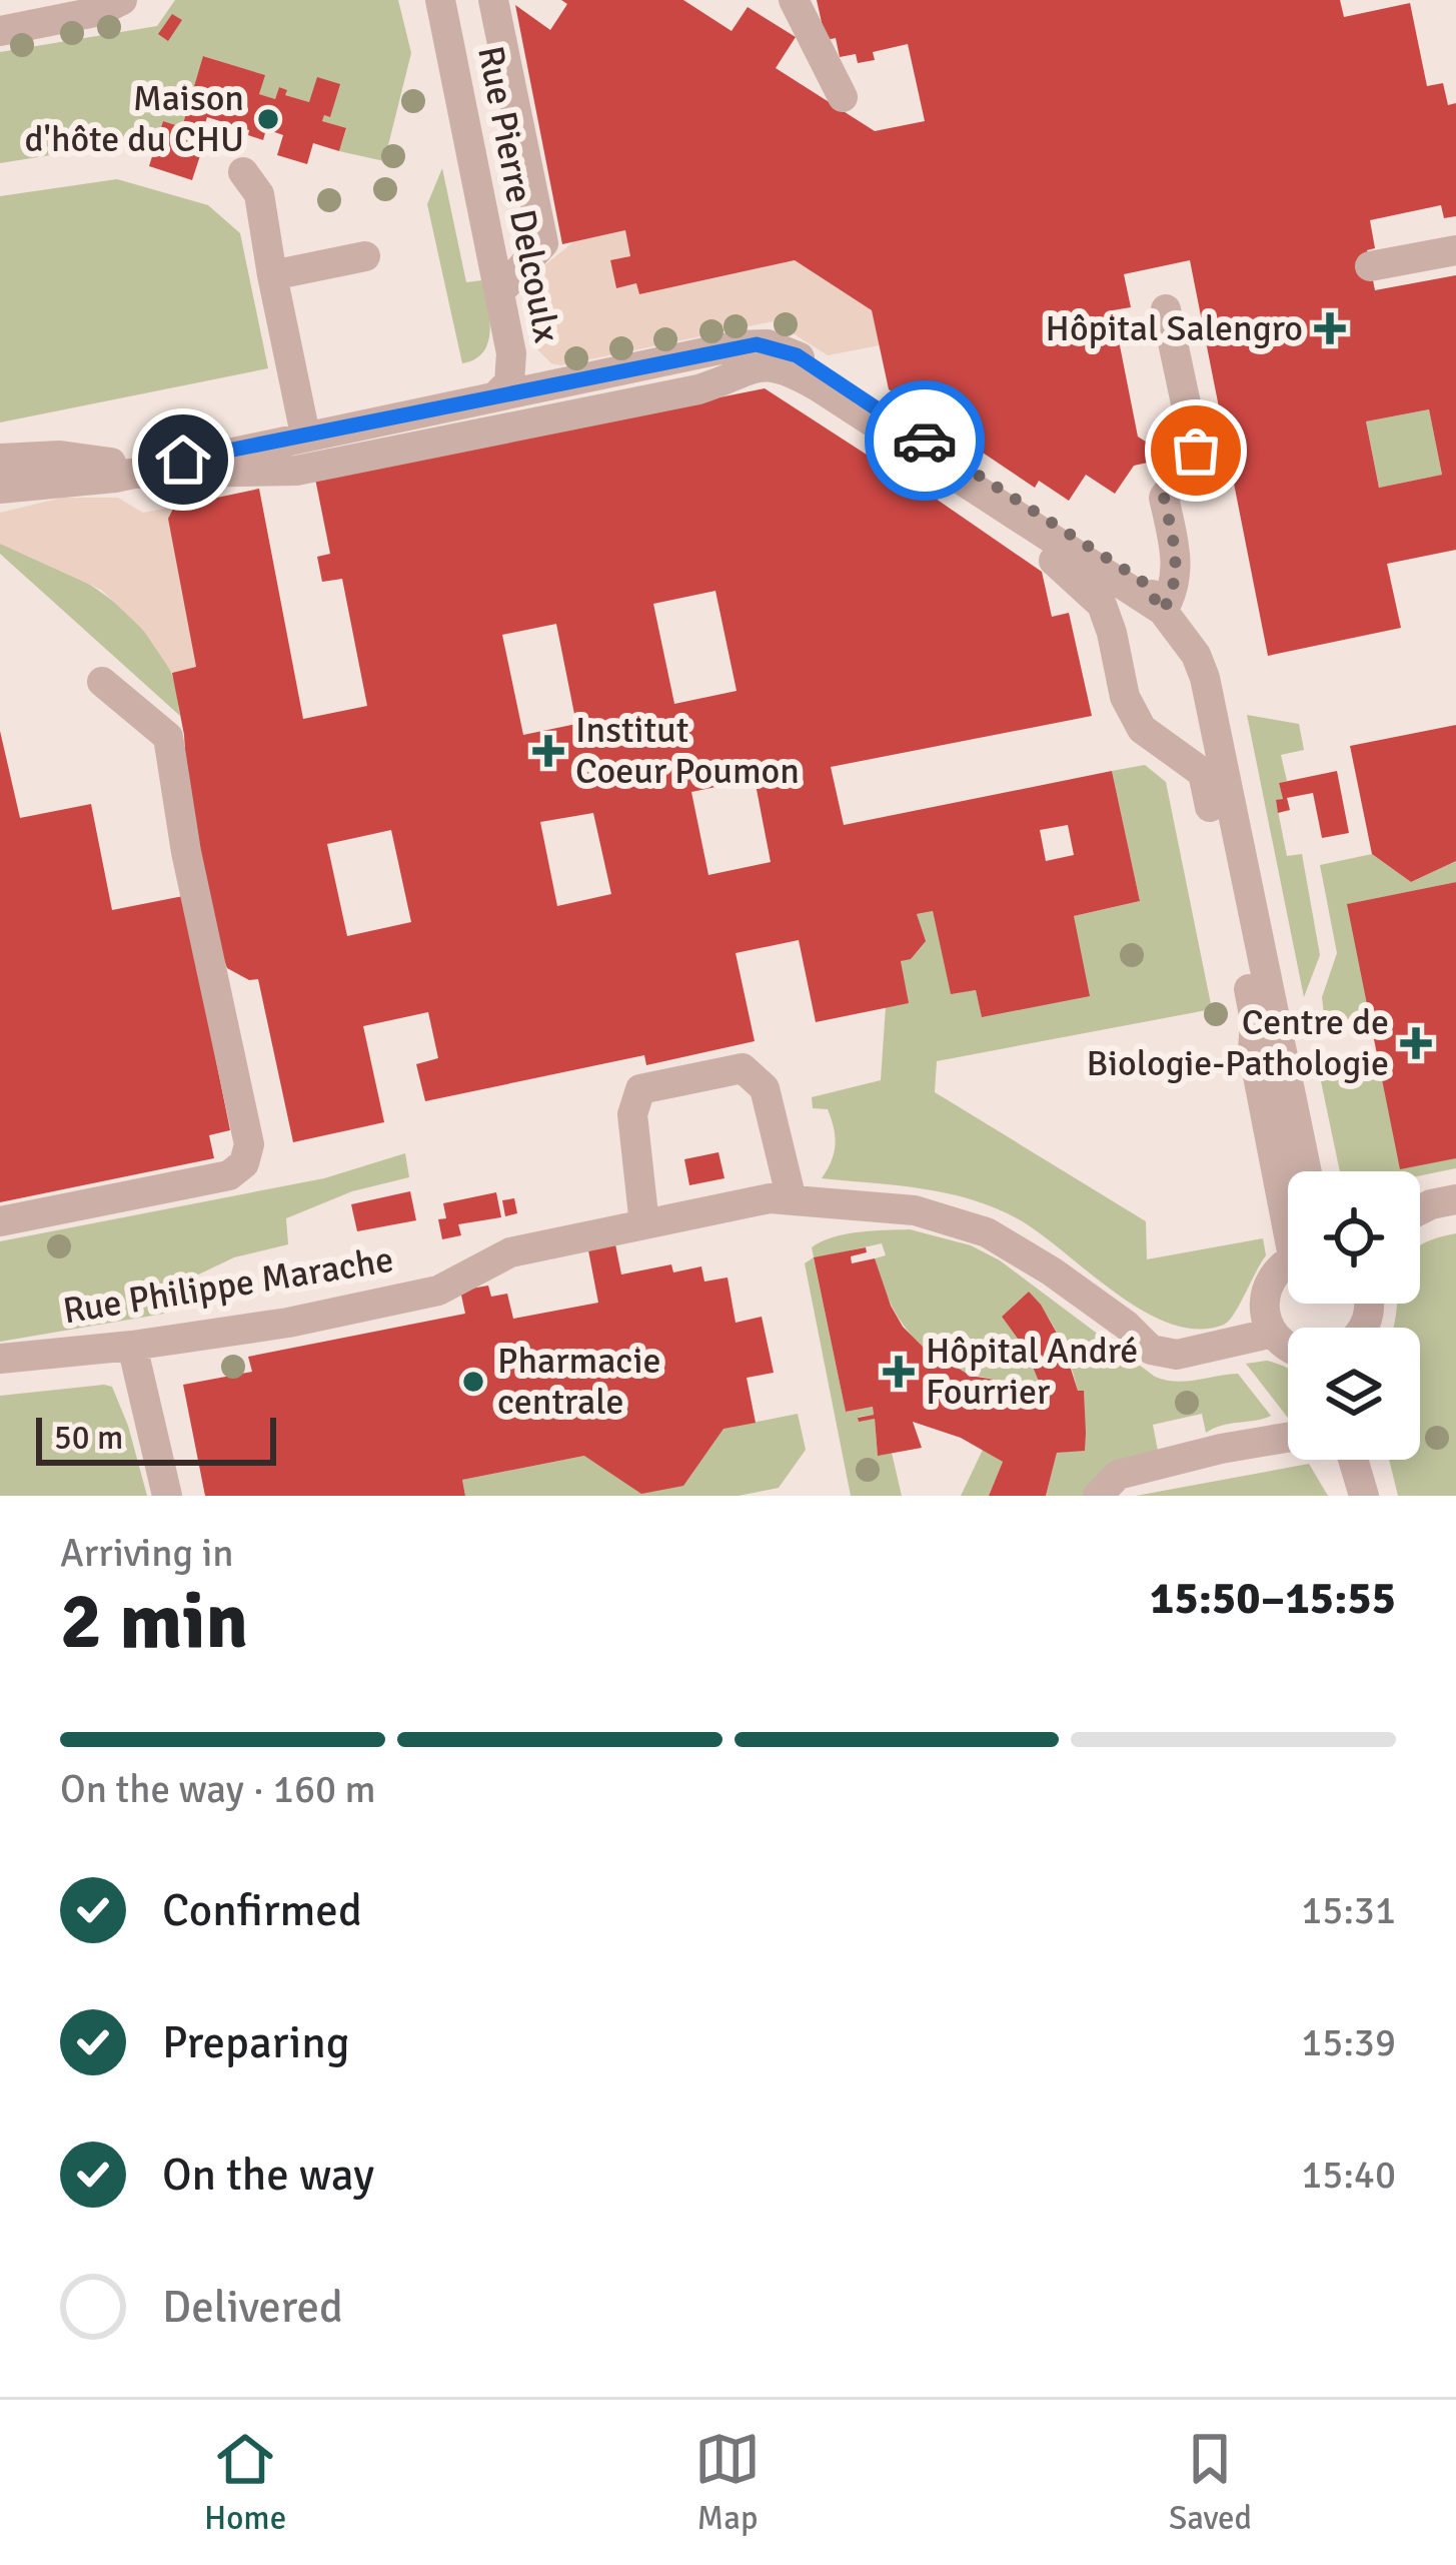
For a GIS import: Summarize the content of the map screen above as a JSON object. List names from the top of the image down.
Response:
{
  "streets": {
    "street": ["Rue Pierre Delcoulx", "Rue Philippe Marache"]
  },
  "places": {
    "other": ["Maison d'hôte du CHU", "Pharmacie centrale"],
    "health": [
      "Hôpital Salengro",
      "Institut Coeur Poumon",
      "Centre de Biologie-Pathologie",
      "Hôpital André Fourrier"
    ]
  },
  "scale_bar": "50 m",
  "page": {
    "scale": "50 m",
    "heading": ["2 min", "Arriving in", "15:50–15:55"],
    "bar": "On the way · 160 m",
    "list": [
      ["Confirmed", "15:31"],
      ["Preparing", "15:39"],
      ["On the way", "15:40"],
      "Delivered"
    ],
    "tabs": ["Home", "Map", "Saved"]
  }
}
